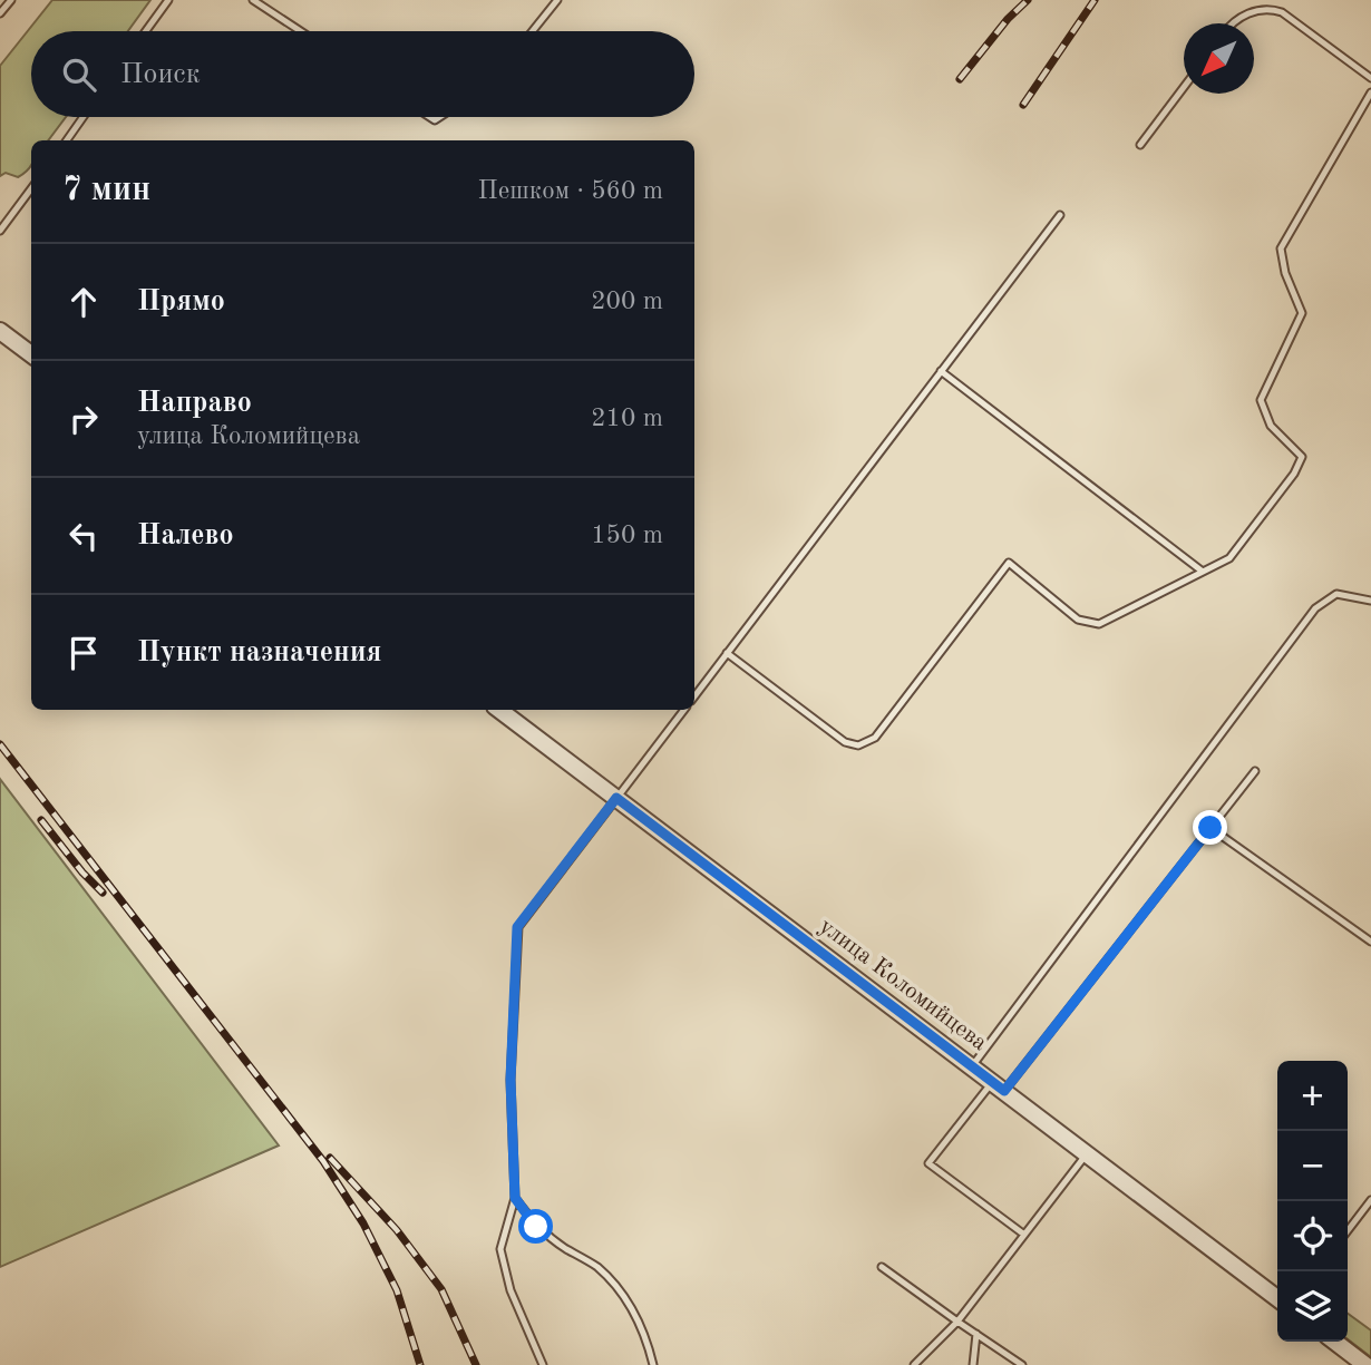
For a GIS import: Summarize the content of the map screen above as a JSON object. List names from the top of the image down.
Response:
{
  "streets": {
    "street": ["улица Коломийцева"]
  },
  "north": "bottom left",
  "page": {
    "search": "Поиск",
    "heading": ["7 мин", "Пешком · 560 m"],
    "list": [
      ["Прямо", "200 m"],
      ["Направо", "улица Коломийцева", "210 m"],
      ["Налево", "150 m"],
      "Пункт назначения"
    ],
    "map_buttons": ["+", "−"]
  }
}
